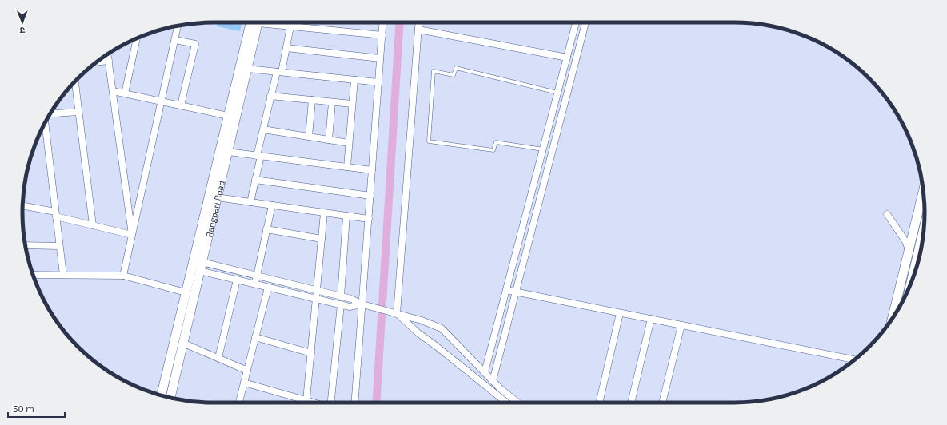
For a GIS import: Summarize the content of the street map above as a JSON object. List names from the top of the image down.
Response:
{
  "streets": {
    "street": ["Rangbari Road"]
  },
  "scale_bar": "50 m",
  "north": "bottom"
}
